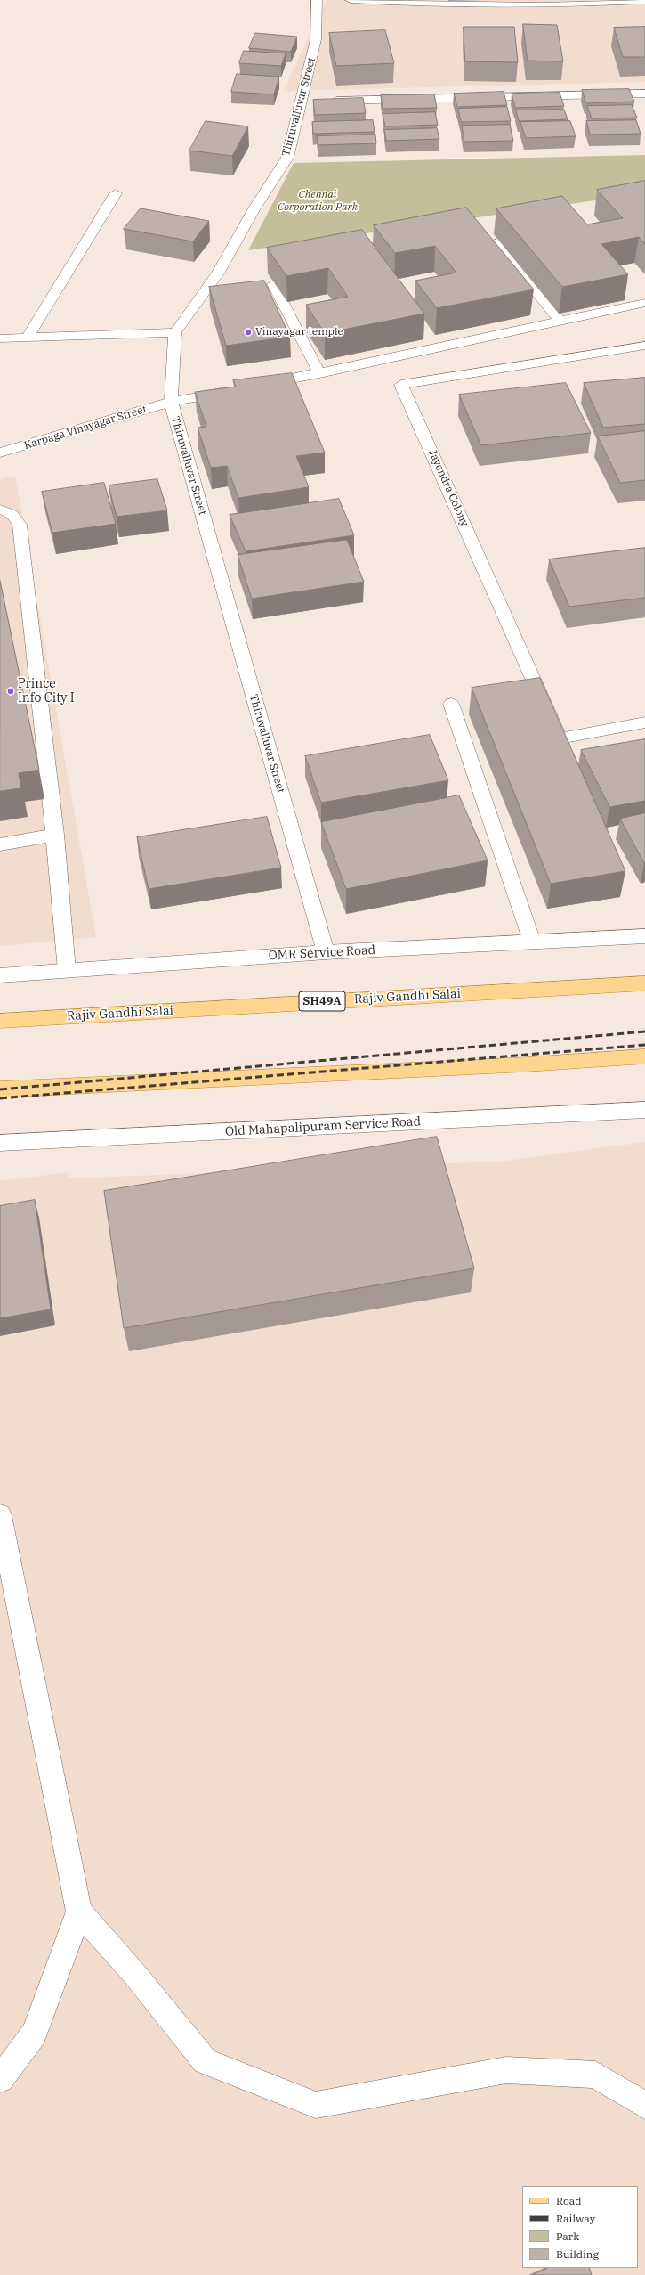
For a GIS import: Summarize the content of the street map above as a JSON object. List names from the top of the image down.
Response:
{
  "streets": {
    "main road": ["Rajiv Gandhi Salai", "SH49A"],
    "street": [
      "Thiruvalluvar Street",
      "Karpaga Vinayagar Street",
      "Jayendra Colony",
      "OMR Service Road",
      "Old Mahapalipuram Service Road"
    ]
  },
  "crossings": [
    ["Thiruvalluvar Street", "Karpaga Vinayagar Street"],
    ["Thiruvalluvar Street", "OMR Service Road"]
  ],
  "parks": ["Chennai Corporation Park"],
  "places": ["Vinayagar temple", "Prince Info City I"],
  "legend": [
    "Road",
    "Railway",
    "Park",
    "Building"
  ]
}
